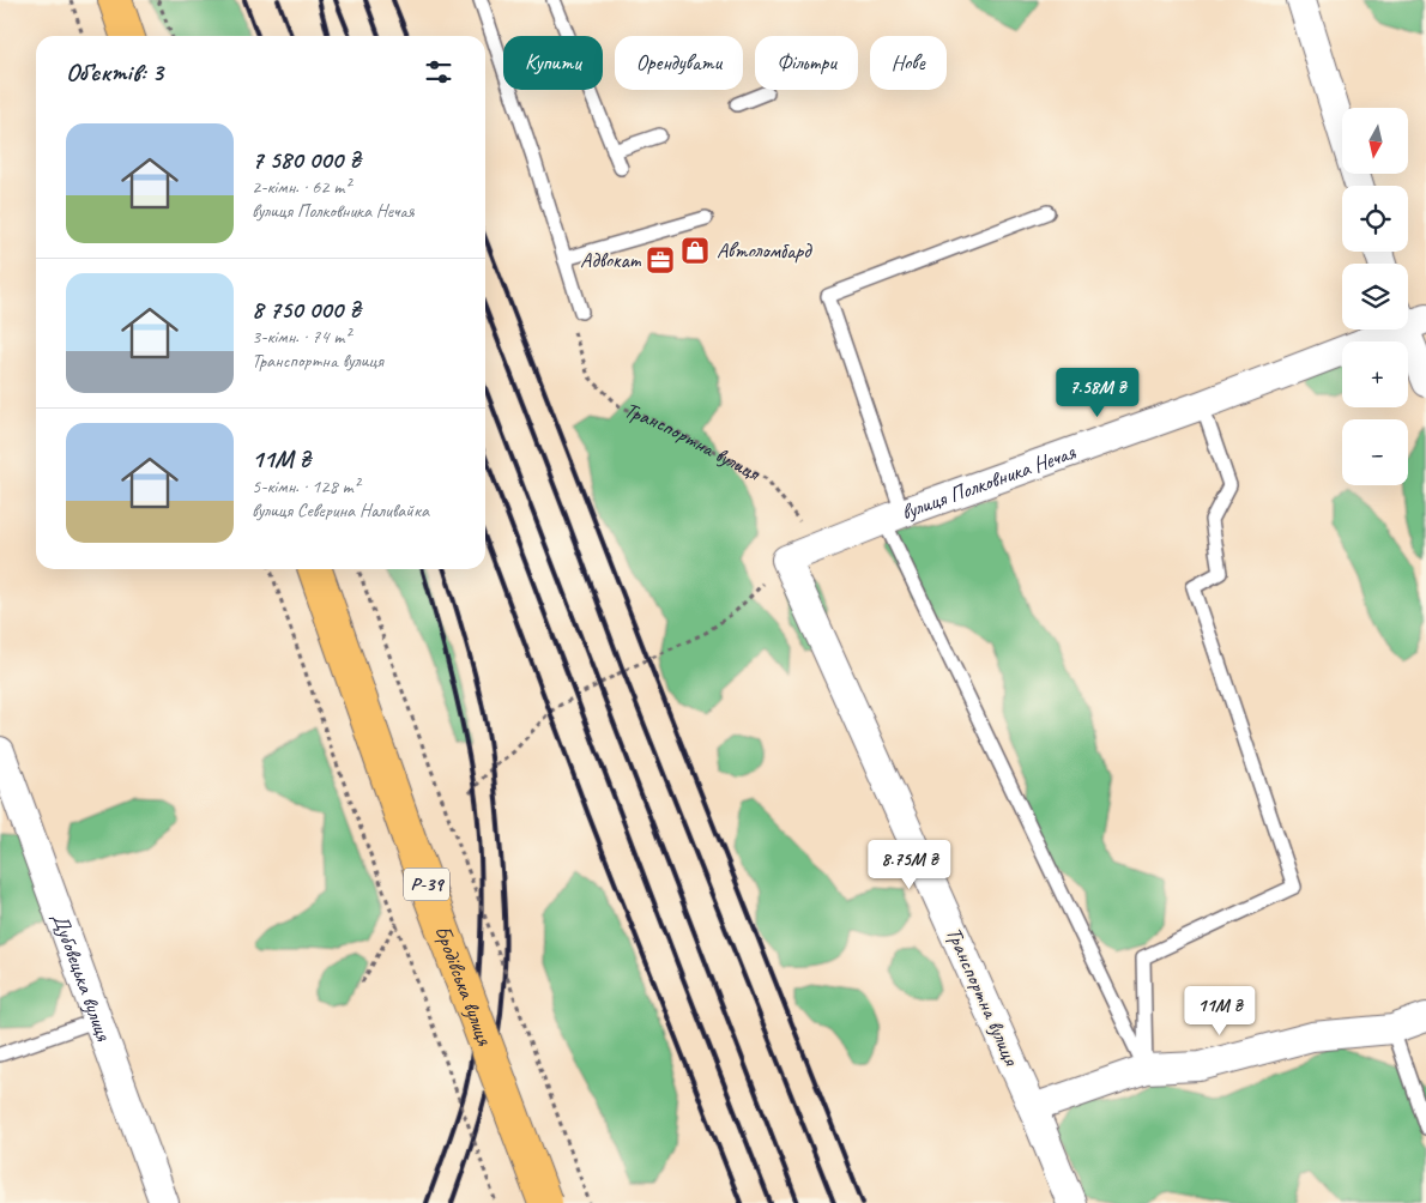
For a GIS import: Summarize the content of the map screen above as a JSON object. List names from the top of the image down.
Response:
{
  "streets": {
    "main road": ["Р-39", "Бродівська вулиця"],
    "street": ["Транспортна вулиця", "вулиця Полковника Нечая", "Дубовецька вулиця"]
  },
  "crossings": [
    ["Транспортна вулиця", "вулиця Полковника Нечая"]
  ],
  "places": {
    "shop": ["Автоломбард"],
    "office": ["Адвокат"]
  },
  "north": "bottom",
  "page": {
    "chip": [
      "Купити",
      "Орендувати",
      "Фільтри",
      "Нове"
    ],
    "heading": "Об’єктів: 3",
    "map_buttons": ["+", "−"],
    "list": [
      {
        "name": "7 580 000 ₴",
        "note": "2-кімн. · 62 m² · вулиця Полковника Нечая"
      },
      {
        "name": "8 750 000 ₴",
        "note": "3-кімн. · 74 m² · Транспортна вулиця"
      },
      {
        "name": "11M ₴",
        "note": "5-кімн. · 128 m² · вулиця Северина Наливайка"
      }
    ],
    "price": ["7.58M ₴", "8.75M ₴", "11M ₴"]
  }
}
